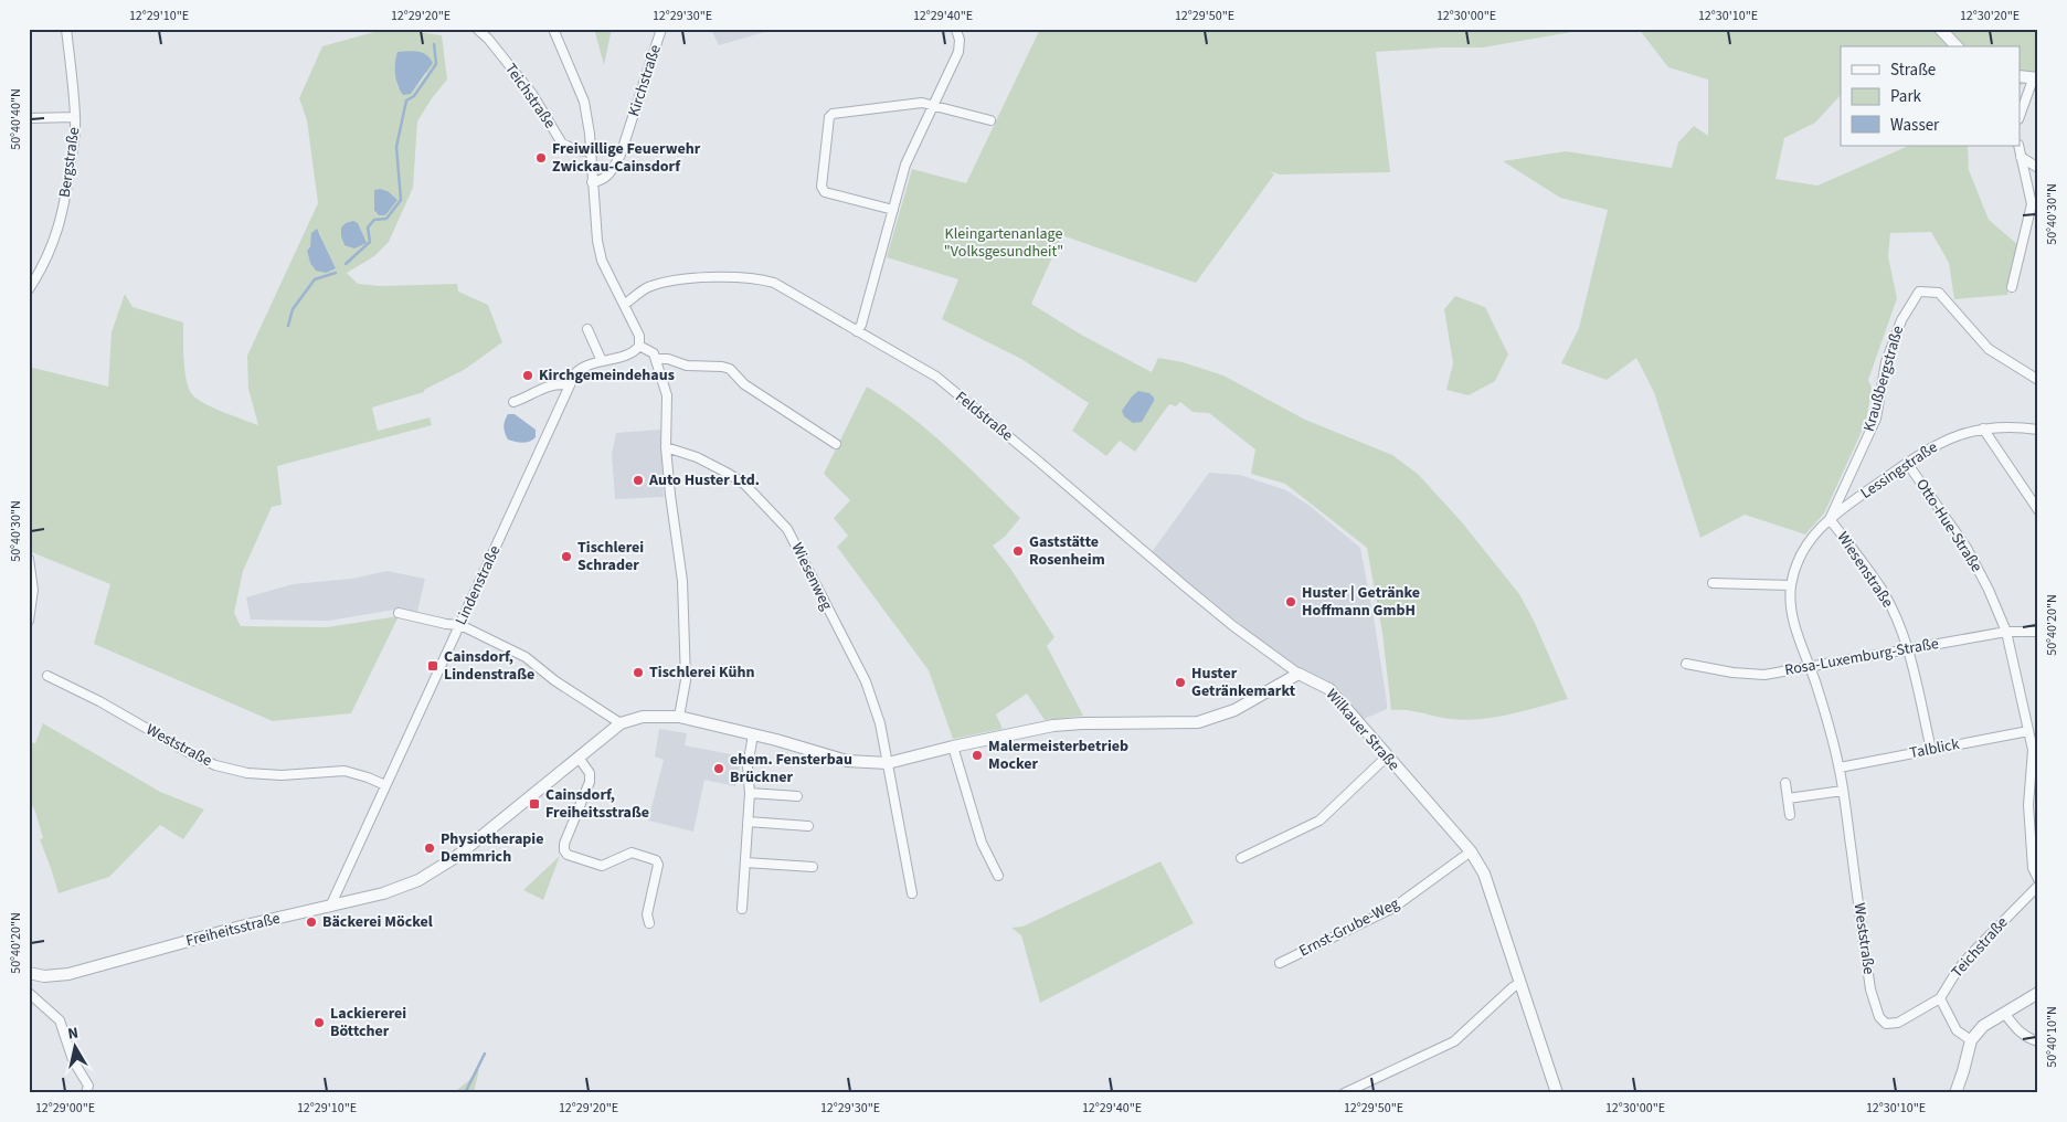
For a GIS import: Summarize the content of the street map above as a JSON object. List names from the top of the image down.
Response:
{
  "streets": {
    "street": [
      "Kirchstraße",
      "Teichstraße",
      "Bergstraße",
      "Kraußbergstraße",
      "Feldstraße",
      "Lessingstraße",
      "Otto-Hue-Straße",
      "Wiesenstraße",
      "Wiesenweg",
      "Lindenstraße",
      "Rosa-Luxemburg-Straße",
      "Wilkauer Straße",
      "Weststraße",
      "Talblick",
      "Ernst-Grube-Weg",
      "Freiheitsstraße"
    ]
  },
  "crossings": [
    ["Teichstraße", "Weststraße"],
    ["Kraußbergstraße", "Lessingstraße"],
    ["Kraußbergstraße", "Wiesenstraße"],
    ["Kraußbergstraße", "Weststraße"],
    ["Feldstraße", "Wilkauer Straße"],
    ["Lessingstraße", "Otto-Hue-Straße"],
    ["Lessingstraße", "Wiesenstraße"],
    ["Lessingstraße", "Weststraße"],
    ["Otto-Hue-Straße", "Rosa-Luxemburg-Straße"],
    ["Otto-Hue-Straße", "Talblick"],
    ["Wiesenstraße", "Rosa-Luxemburg-Straße"],
    ["Wiesenstraße", "Weststraße"],
    ["Wiesenstraße", "Talblick"],
    ["Lindenstraße", "Weststraße"],
    ["Lindenstraße", "Freiheitsstraße"],
    ["Rosa-Luxemburg-Straße", "Weststraße"],
    ["Wilkauer Straße", "Ernst-Grube-Weg"],
    ["Weststraße", "Talblick"]
  ],
  "parks": ["Kleingartenanlage \"Volksgesundheit\""],
  "places": {
    "other": [
      "Freiwillige Feuerwehr Zwickau-Cainsdorf",
      "Kirchgemeindehaus",
      "Auto Huster Ltd.",
      "Gaststätte Rosenheim",
      "Tischlerei Schrader",
      "Huster | Getränke Hoffmann GmbH",
      "Tischlerei Kühn",
      "Huster Getränkemarkt",
      "Malermeisterbetrieb Mocker",
      "ehem. Fensterbau Brückner",
      "Physiotherapie Demmrich",
      "Bäckerei Möckel",
      "Lackiererei Böttcher"
    ],
    "transit": ["Cainsdorf, Lindenstraße", "Cainsdorf, Freiheitsstraße"]
  },
  "legend": ["Straße", "Park", "Wasser"],
  "north": "top",
  "coordinates": [
    "12°29'10\"E",
    "12°29'20\"E",
    "12°29'30\"E",
    "12°29'40\"E",
    "12°29'50\"E",
    "12°30'00\"E",
    "12°30'10\"E",
    "12°30'20\"E",
    "50°40'40\"N",
    "50°40'30\"N",
    "50°40'20\"N",
    "50°40'10\"N",
    "12°29'00\"E"
  ]
}
